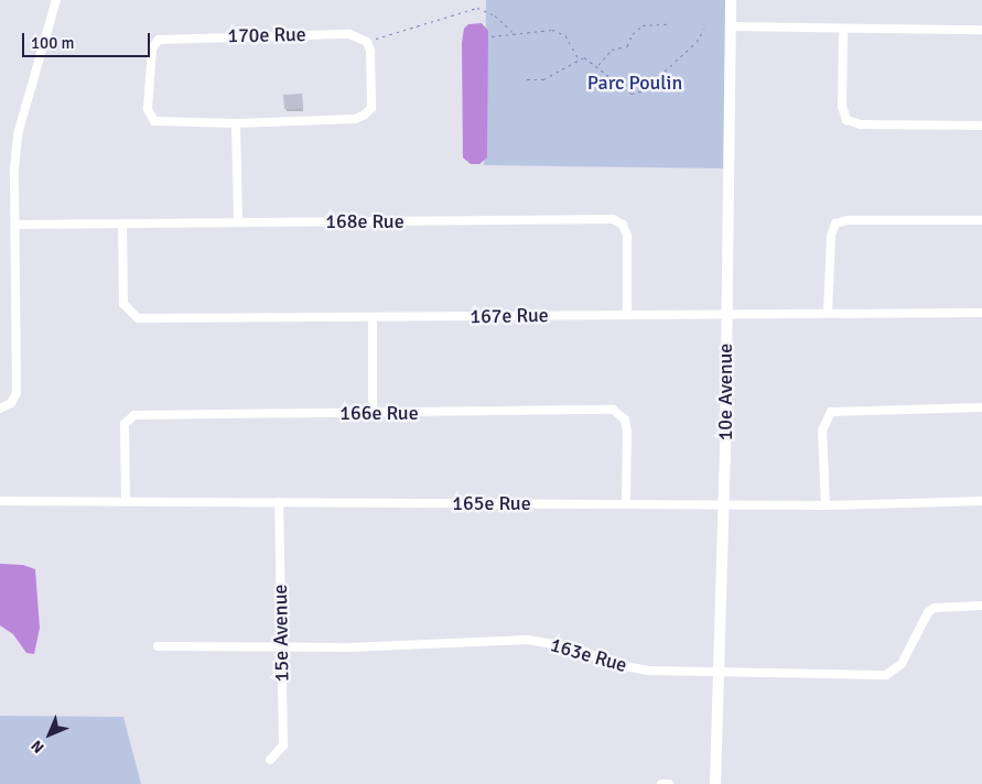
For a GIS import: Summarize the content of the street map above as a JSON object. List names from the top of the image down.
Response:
{
  "streets": {
    "street": [
      "170e Rue",
      "168e Rue",
      "167e Rue",
      "10e Avenue",
      "166e Rue",
      "165e Rue",
      "15e Avenue",
      "163e Rue"
    ]
  },
  "crossings": [
    ["168e Rue", "167e Rue"],
    ["167e Rue", "10e Avenue"],
    ["10e Avenue", "165e Rue"],
    ["10e Avenue", "163e Rue"],
    ["166e Rue", "165e Rue"],
    ["165e Rue", "15e Avenue"],
    ["15e Avenue", "163e Rue"]
  ],
  "parks": ["Parc Poulin"],
  "scale_bar": "100 m",
  "north": "bottom left"
}
